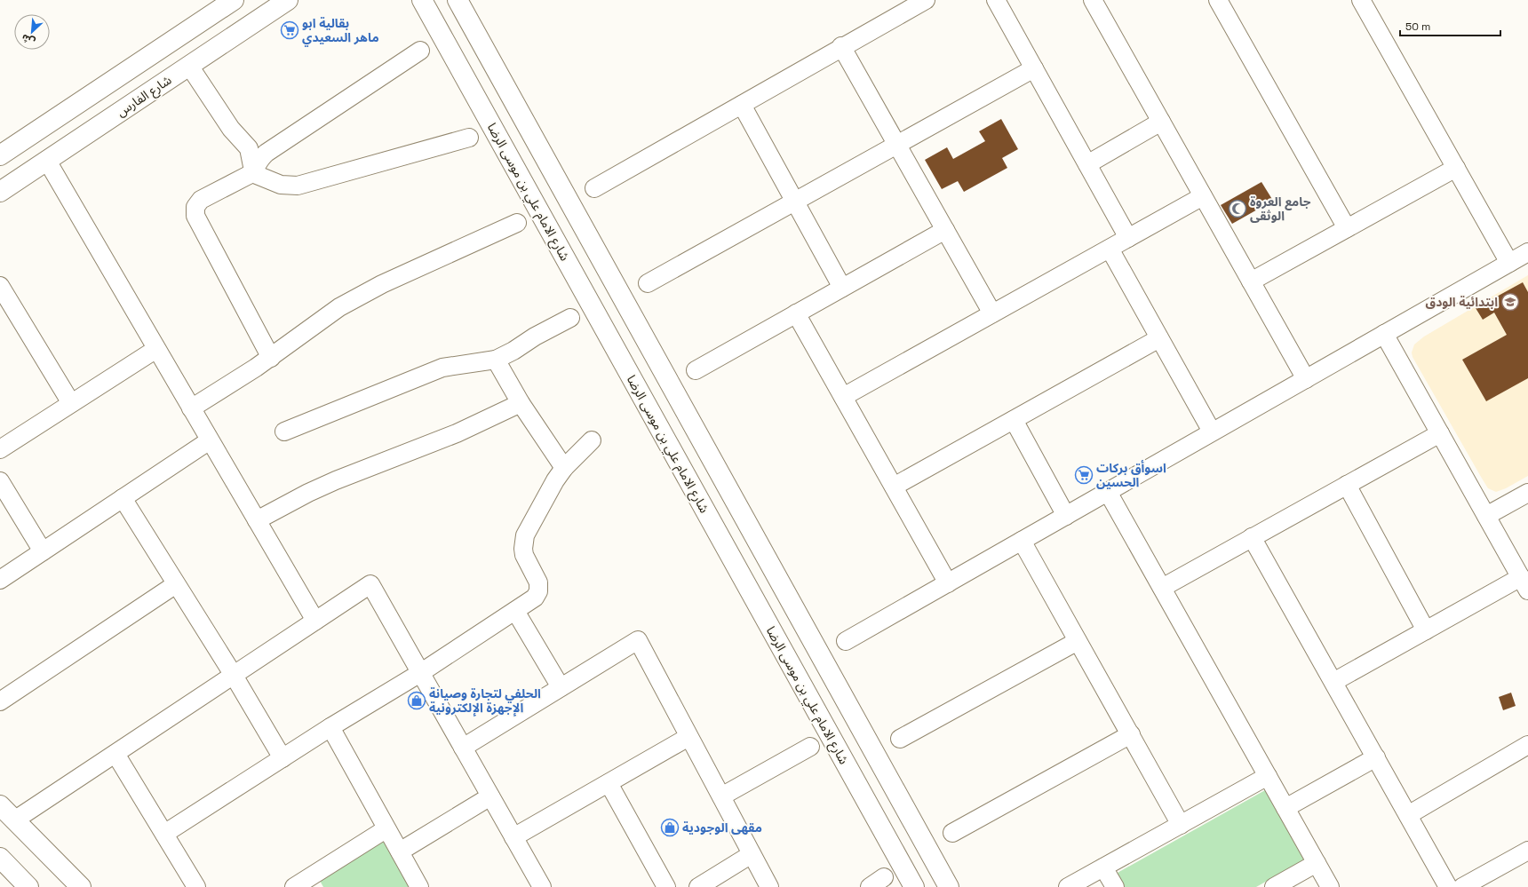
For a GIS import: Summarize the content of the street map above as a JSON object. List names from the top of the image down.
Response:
{
  "streets": {
    "main road": ["شارع الفارس", "شارع الامام علي بن موسى الرضا"]
  },
  "places": {
    "supermarket": ["بقالية ابو ماهر السعيدي", "اسوأق بركات الحسين"],
    "mosque": ["جامع العروة الوثقى"],
    "school or university": ["ابتدائية الودق"],
    "shop": ["الحلفي لتجارة وصيانة الإجهزة الإلكترونية", "مقهى الوجودية"]
  },
  "scale_bar": "50 m",
  "north": "bottom left"
}
